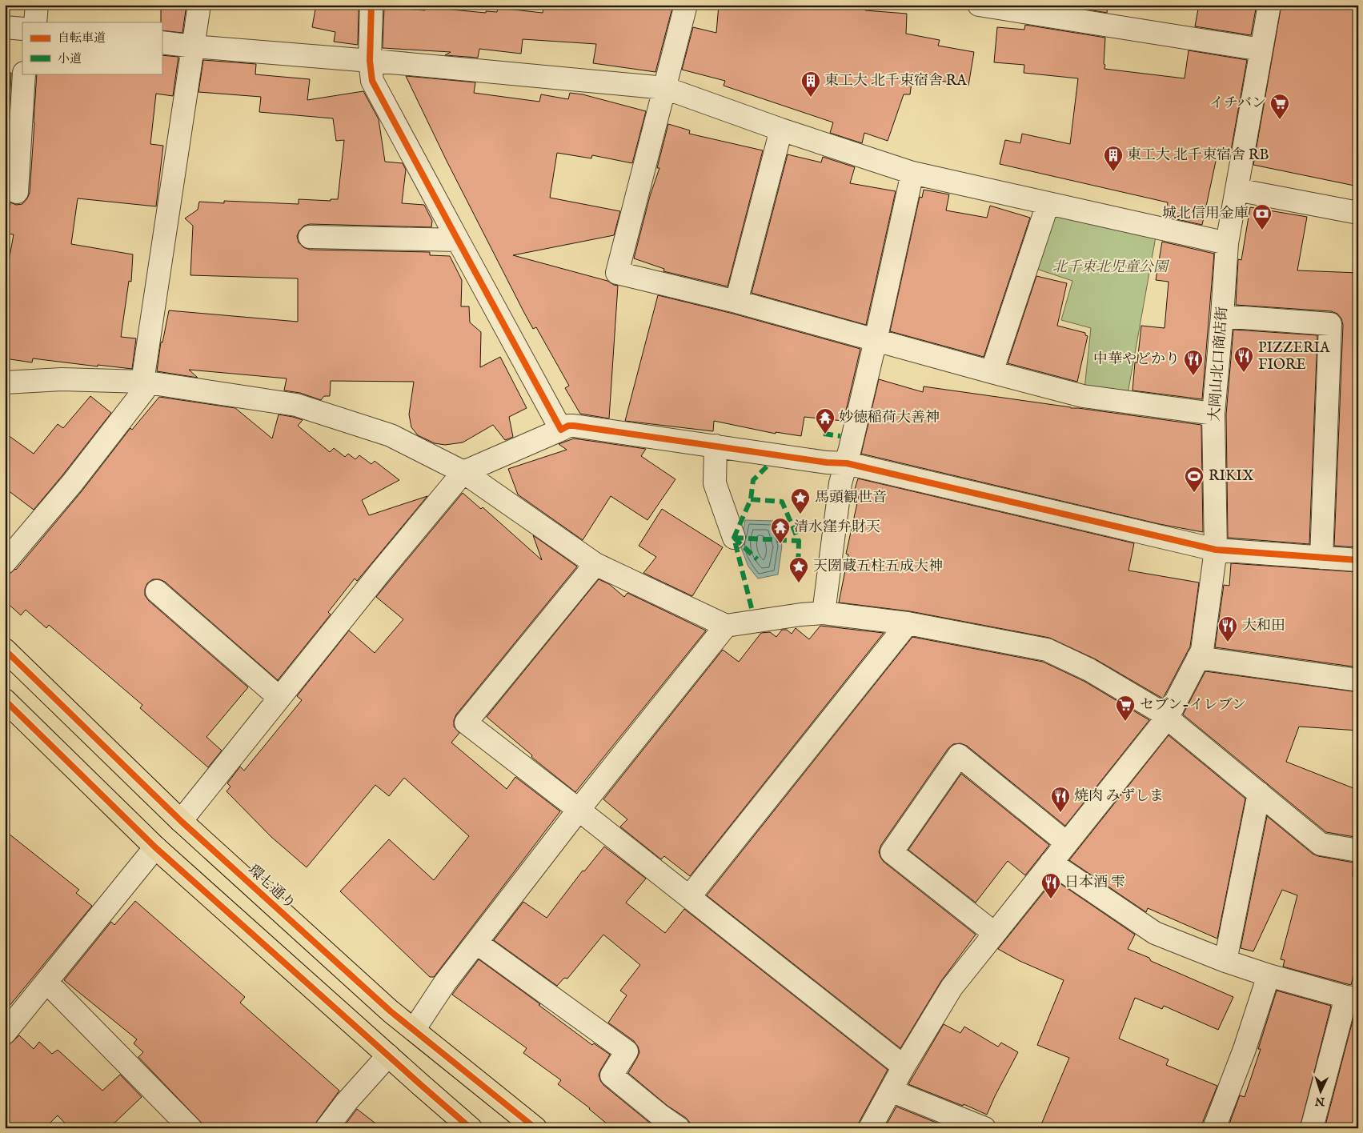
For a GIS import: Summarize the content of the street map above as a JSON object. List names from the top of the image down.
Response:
{
  "streets": {
    "main road": ["環七通り"],
    "street": ["大岡山北口商店街"]
  },
  "parks": ["北千束北児童公園"],
  "places": {
    "building": ["東工大 北千束宿舎 RA", "東工大 北千束宿舎 RB"],
    "supermarket": ["イチバン", "セブン-イレブン"],
    "bank": ["城北信用金庫"],
    "restaurant": [
      "PIZZERIA FIORE",
      "中華やどかり",
      "大和田",
      "焼肉 みずしま",
      "日本酒 雫"
    ],
    "temple": ["妙徳稲荷大善神", "清水窪弁財天"],
    "sports": ["RIKIX"],
    "place": ["馬頭観世音", "天圀蔵五柱五成大神"]
  },
  "legend": ["自転車道", "小道"],
  "north": "bottom"
}
